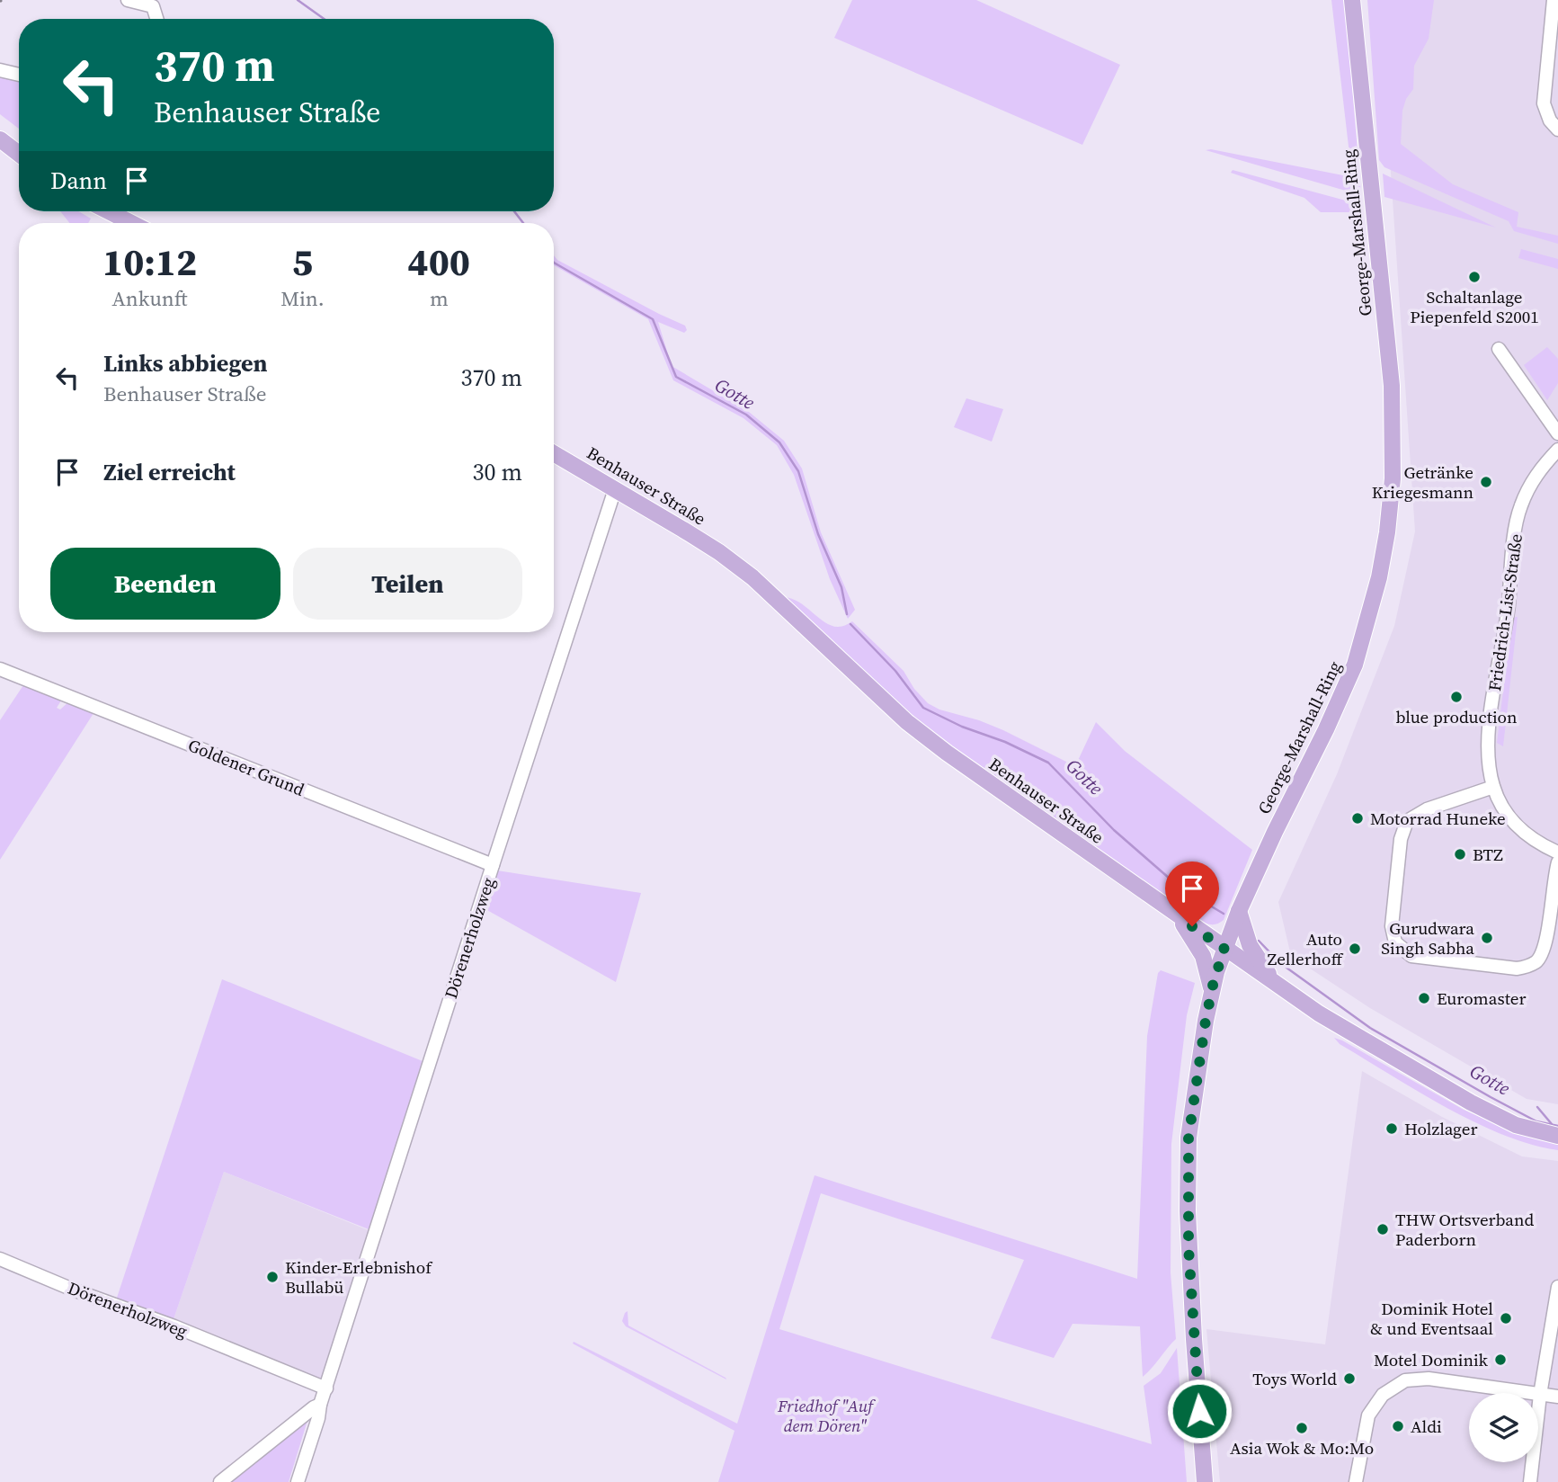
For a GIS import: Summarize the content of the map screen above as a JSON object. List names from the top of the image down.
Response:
{
  "streets": {
    "main road": ["George-Marshall-Ring", "Benhauser Straße"],
    "street": ["Friedrich-List-Straße", "Goldener Grund", "Dörenerholzweg"]
  },
  "crossings": [
    ["George-Marshall-Ring", "Benhauser Straße"],
    ["Benhauser Straße", "Dörenerholzweg"],
    ["Goldener Grund", "Dörenerholzweg"]
  ],
  "water": ["Gotte"],
  "parks": ["Friedhof \"Auf dem Dören\""],
  "places": [
    "Schaltanlage Piepenfeld S2001",
    "Getränke Kriegesmann",
    "blue production",
    "Motorrad Huneke",
    "BTZ",
    "Gurudwara Singh Sabha",
    "Auto Zellerhoff",
    "Euromaster",
    "Holzlager",
    "THW Ortsverband Paderborn",
    "Kinder-Erlebnishof Bullabü",
    "Dominik Hotel & und Eventsaal",
    "Motel Dominik",
    "Toys World",
    "Aldi",
    "Asia Wok & Mo:Mo"
  ],
  "page": {
    "turn": ["370 m", "Benhauser Straße"],
    "then": "Dann",
    "eta": [
      "10:12",
      "Ankunft",
      "5",
      "Min.",
      "400",
      "m"
    ],
    "list": [
      {
        "name": "Links abbiegen",
        "note": "Benhauser Straße",
        "value": "370 m"
      },
      {
        "name": "Ziel erreicht",
        "value": "30 m"
      }
    ],
    "buttons": ["Beenden", "Teilen"]
  }
}
